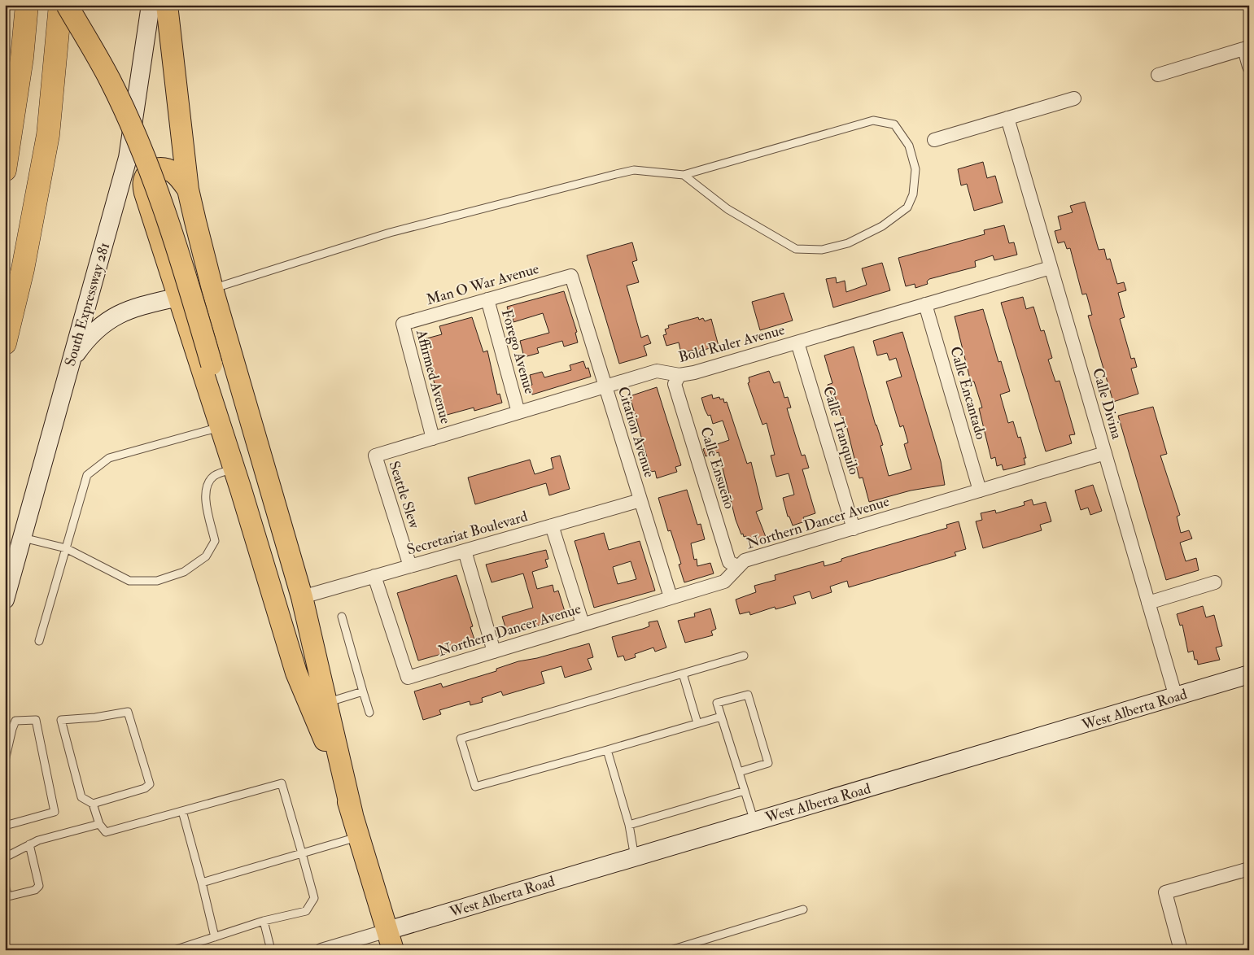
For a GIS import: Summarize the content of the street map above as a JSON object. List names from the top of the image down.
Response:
{
  "streets": {
    "street": [
      "Man O War Avenue",
      "South Expressway 281",
      "Bold Ruler Avenue",
      "Forego Avenue",
      "Affirmed Avenue",
      "Calle Encantado",
      "Calle Divina",
      "Calle Tranquilo",
      "Citation Avenue",
      "Calle Ensueño",
      "Seattle Slew",
      "Northern Dancer Avenue",
      "Secretariat Boulevard",
      "West Alberta Road"
    ]
  },
  "crossings": [
    ["Man O War Avenue", "Forego Avenue"],
    ["Man O War Avenue", "Affirmed Avenue"],
    ["Man O War Avenue", "Citation Avenue"],
    ["Bold Ruler Avenue", "Forego Avenue"],
    ["Bold Ruler Avenue", "Affirmed Avenue"],
    ["Bold Ruler Avenue", "Calle Encantado"],
    ["Bold Ruler Avenue", "Calle Divina"],
    ["Bold Ruler Avenue", "Calle Tranquilo"],
    ["Bold Ruler Avenue", "Citation Avenue"],
    ["Bold Ruler Avenue", "Calle Ensueño"],
    ["Bold Ruler Avenue", "Seattle Slew"],
    ["Calle Encantado", "Northern Dancer Avenue"],
    ["Calle Divina", "Northern Dancer Avenue"],
    ["Calle Divina", "West Alberta Road"],
    ["Calle Tranquilo", "Northern Dancer Avenue"],
    ["Citation Avenue", "Northern Dancer Avenue"],
    ["Citation Avenue", "Secretariat Boulevard"],
    ["Calle Ensueño", "Northern Dancer Avenue"],
    ["Seattle Slew", "Secretariat Boulevard"],
    ["Northern Dancer Avenue", "Secretariat Boulevard"]
  ]
}
